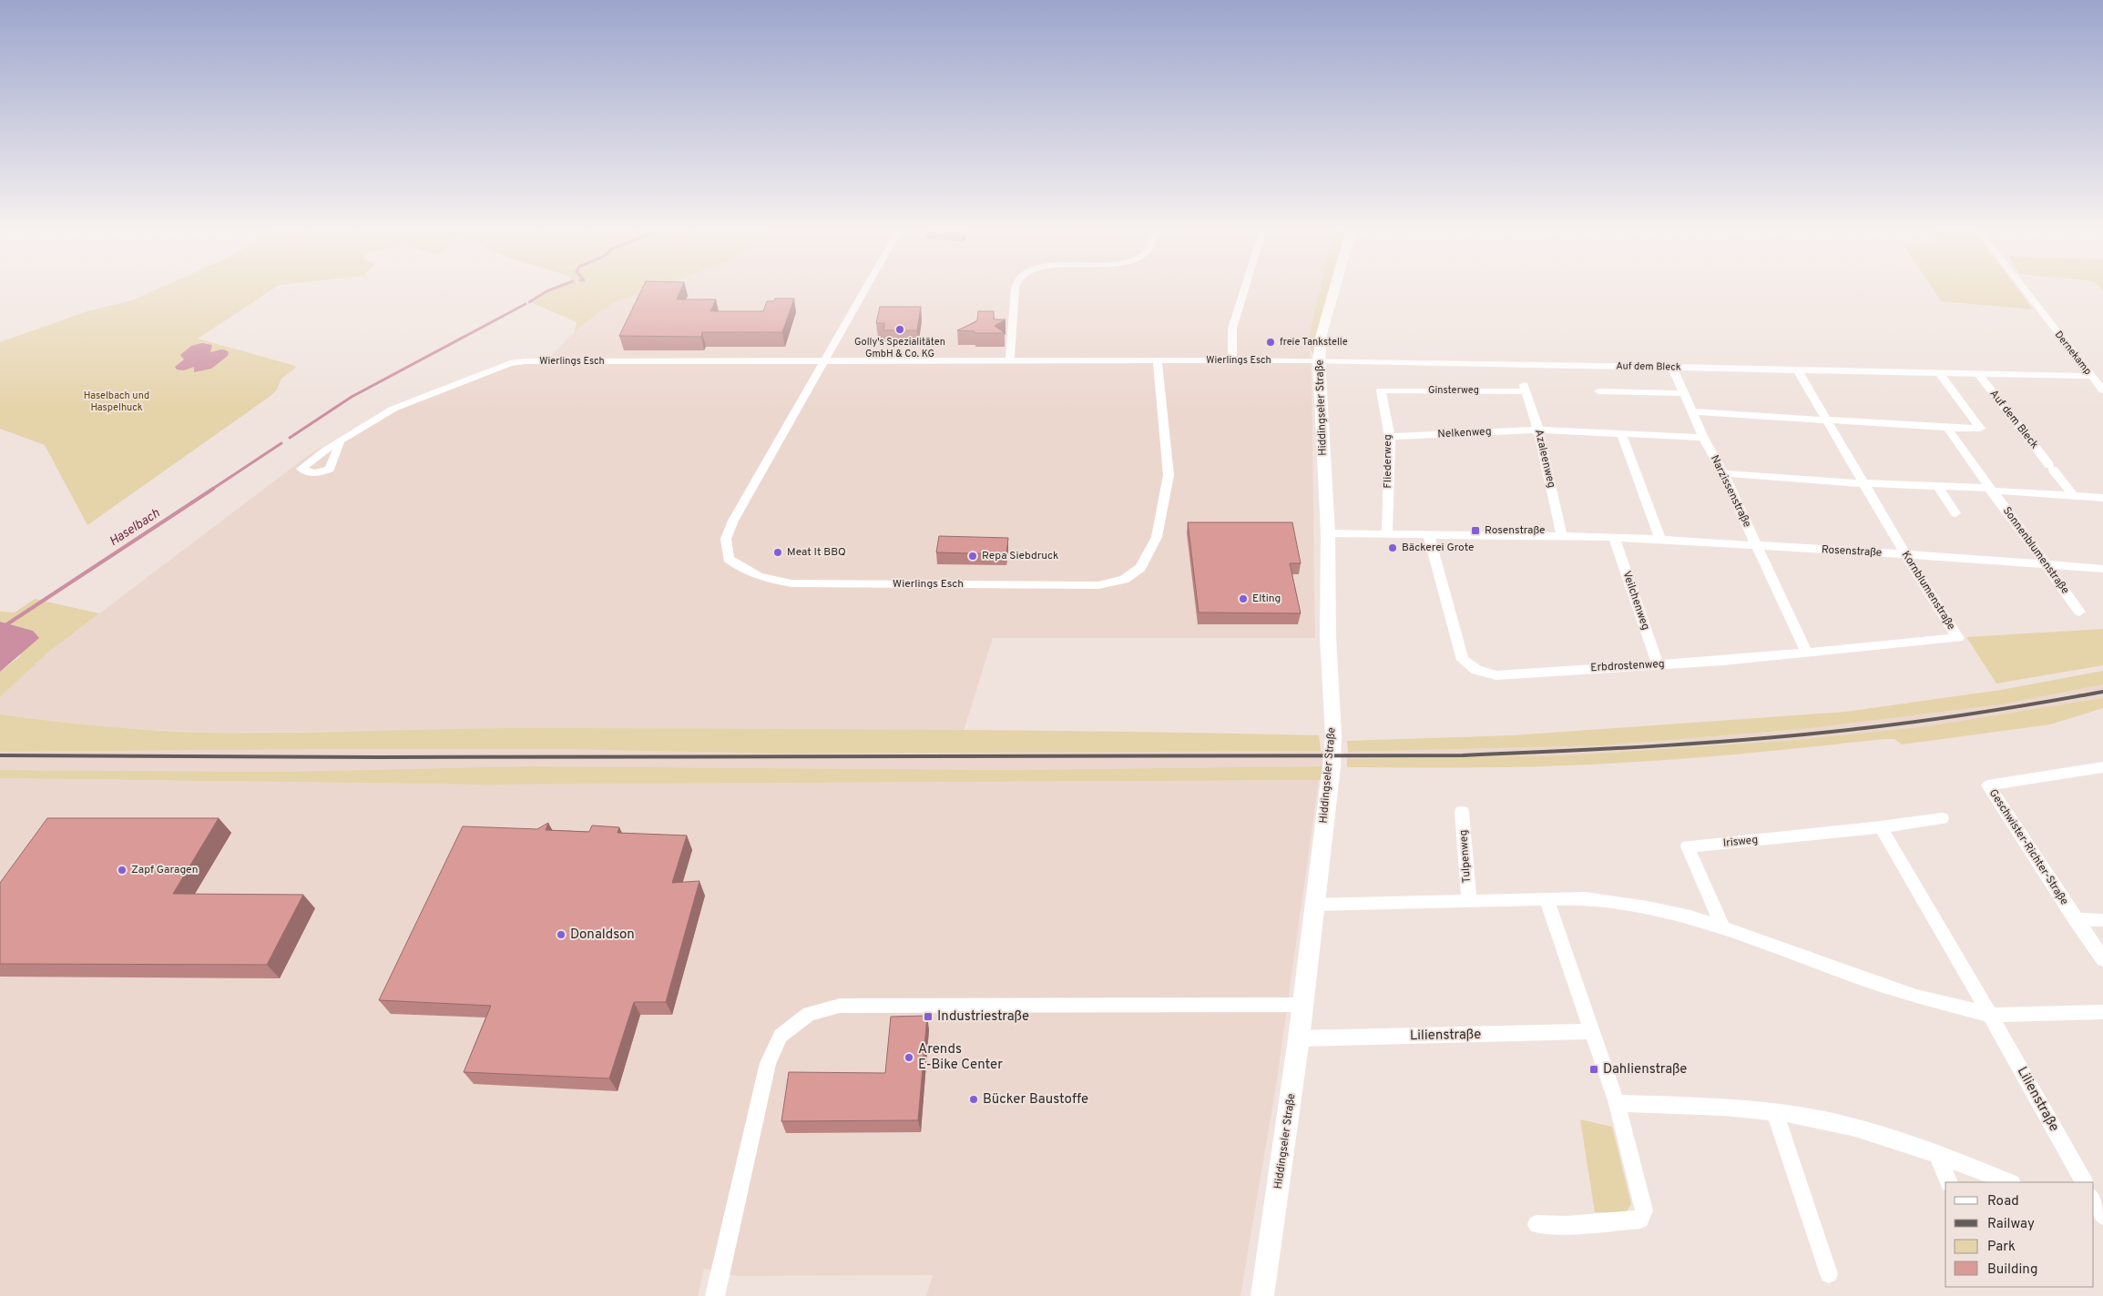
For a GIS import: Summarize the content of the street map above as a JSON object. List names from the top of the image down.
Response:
{
  "streets": {
    "street": [
      "Dernekamp",
      "Wierlings Esch",
      "Auf dem Bleck",
      "Ginsterweg",
      "Hiddingseler Straße",
      "Nelkenweg",
      "Azaleenweg",
      "Fliederweg",
      "Narzissenstraße",
      "Sonnenblumenstraße",
      "Rosenstraße",
      "Kornblumenstraße",
      "Veilchenweg",
      "Erbdrostenweg",
      "Irisweg",
      "Geschwister-Richter-Straße",
      "Tulpenweg",
      "Lilienstraße"
    ]
  },
  "crossings": [
    ["Dernekamp", "Auf dem Bleck"],
    ["Wierlings Esch", "Auf dem Bleck"],
    ["Wierlings Esch", "Hiddingseler Straße"],
    ["Auf dem Bleck", "Hiddingseler Straße"],
    ["Auf dem Bleck", "Narzissenstraße"],
    ["Auf dem Bleck", "Sonnenblumenstraße"],
    ["Auf dem Bleck", "Kornblumenstraße"],
    ["Ginsterweg", "Azaleenweg"],
    ["Ginsterweg", "Fliederweg"],
    ["Hiddingseler Straße", "Rosenstraße"],
    ["Hiddingseler Straße", "Lilienstraße"],
    ["Nelkenweg", "Azaleenweg"],
    ["Nelkenweg", "Fliederweg"],
    ["Azaleenweg", "Rosenstraße"],
    ["Fliederweg", "Rosenstraße"],
    ["Narzissenstraße", "Rosenstraße"],
    ["Sonnenblumenstraße", "Rosenstraße"],
    ["Sonnenblumenstraße", "Kornblumenstraße"],
    ["Rosenstraße", "Kornblumenstraße"],
    ["Rosenstraße", "Veilchenweg"],
    ["Rosenstraße", "Erbdrostenweg"],
    ["Kornblumenstraße", "Erbdrostenweg"],
    ["Veilchenweg", "Erbdrostenweg"]
  ],
  "water": ["Haselbach"],
  "parks": ["Haselbach und Haspelhuck"],
  "places": {
    "other": [
      "Golly's Spezialitäten GmbH & Co. KG",
      "freie Tankstelle",
      "Bäckerei Grote",
      "Meat It BBQ",
      "Repa Siebdruck",
      "Elting",
      "Zapf Garagen",
      "Donaldson",
      "Arends E-Bike Center",
      "Bücker Baustoffe"
    ],
    "transit": ["Rosenstraße", "Industriestraße", "Dahlienstraße"]
  },
  "legend": [
    "Road",
    "Railway",
    "Park",
    "Building"
  ]
}
